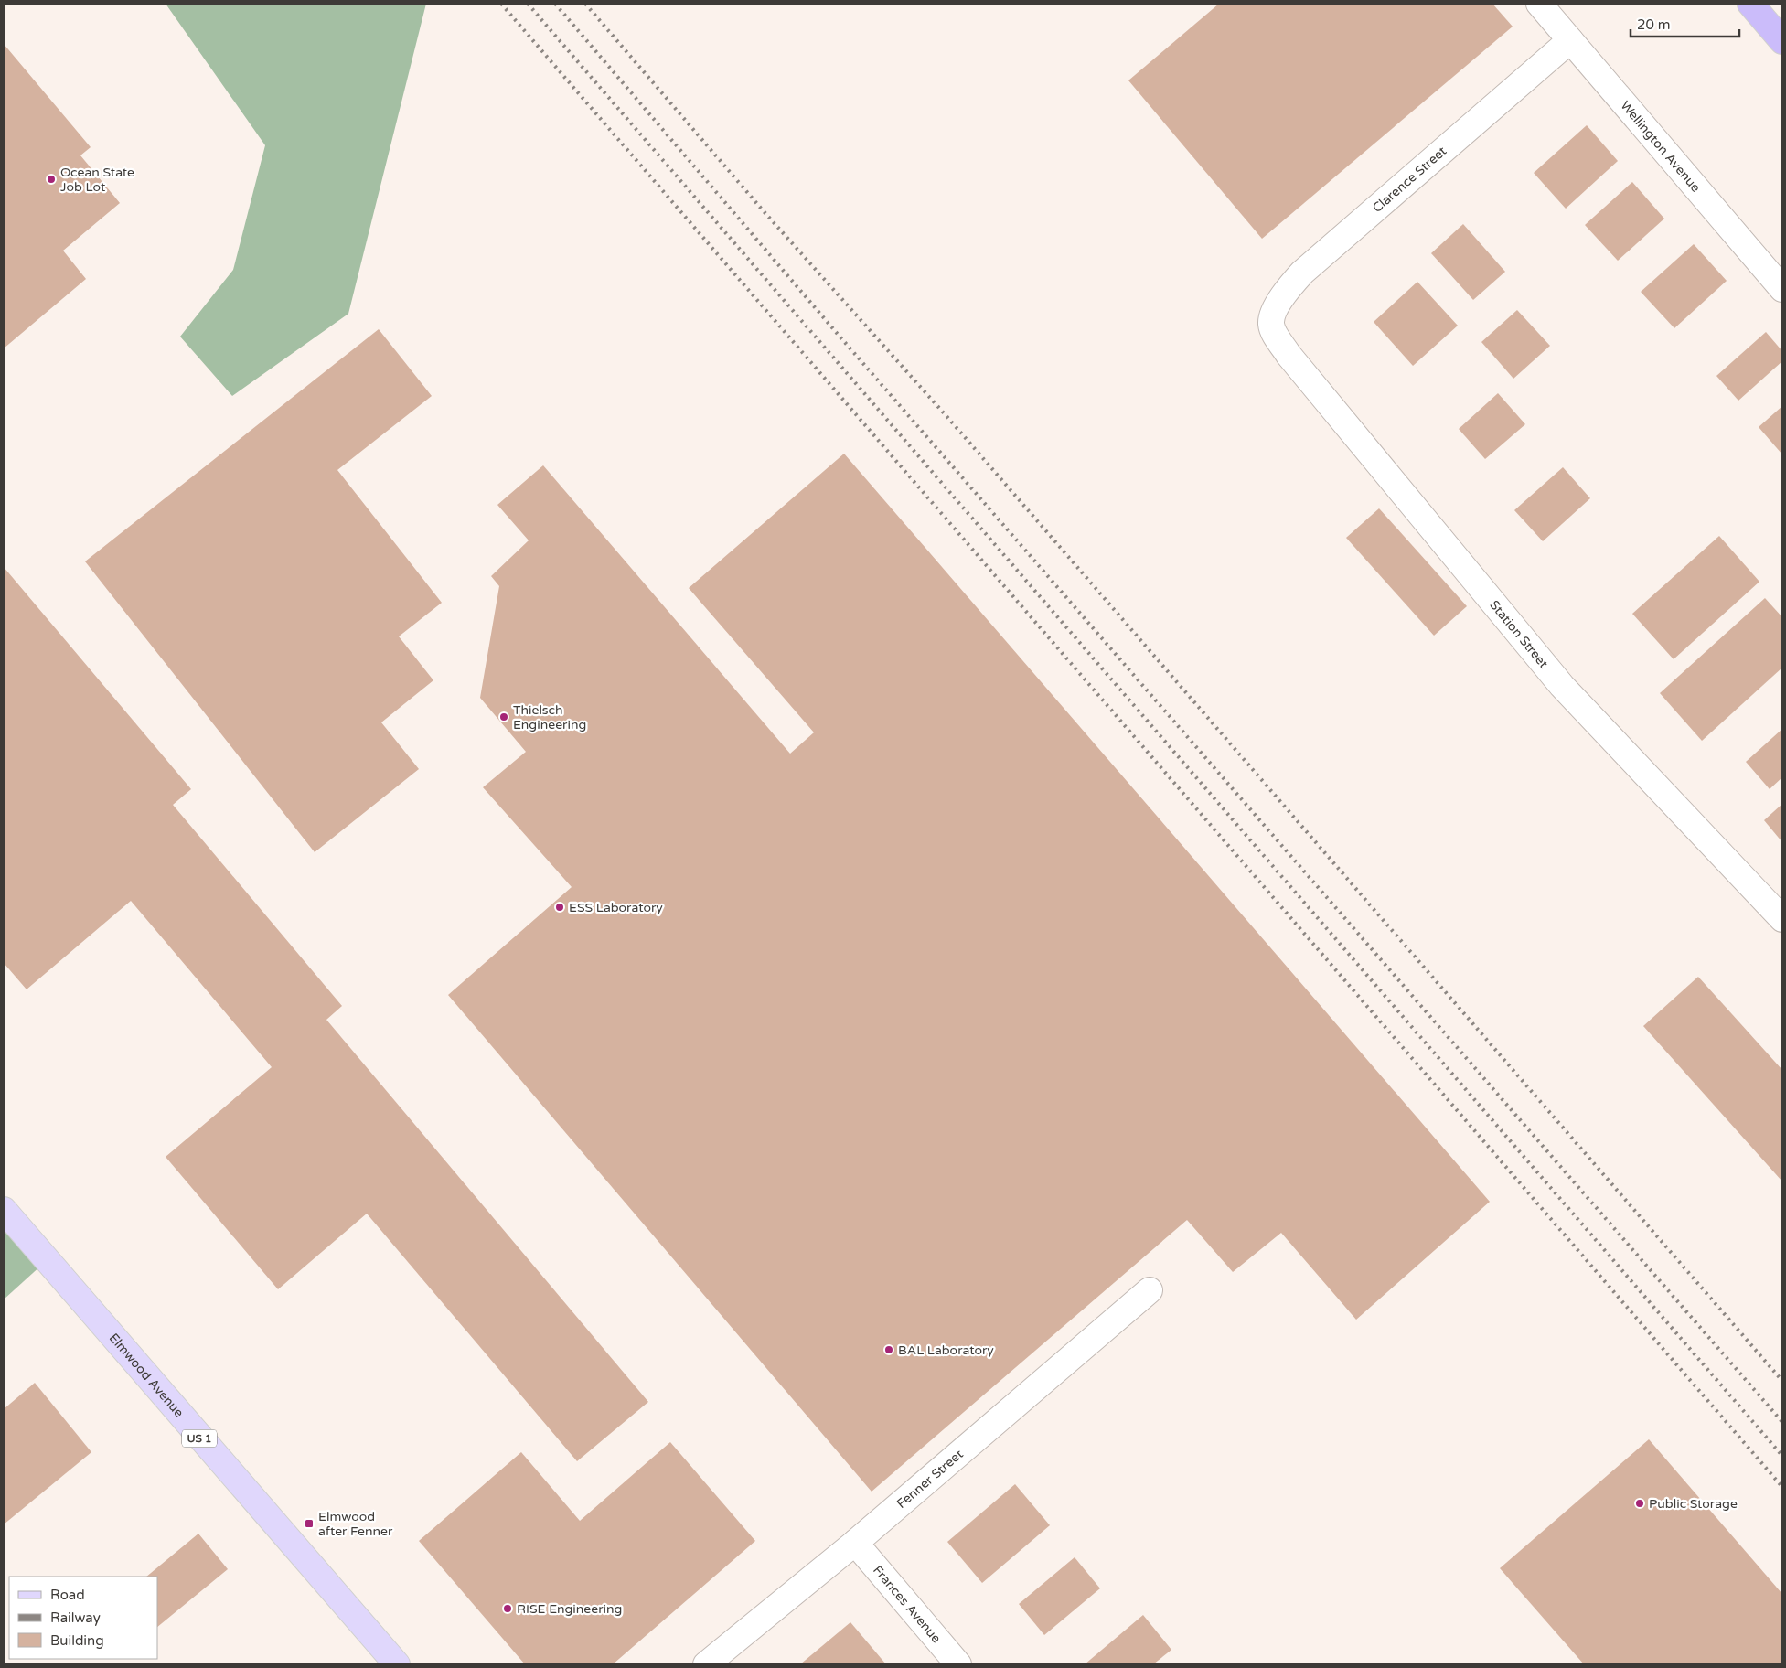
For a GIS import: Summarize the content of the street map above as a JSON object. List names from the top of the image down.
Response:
{
  "streets": {
    "main road": ["Elmwood Avenue", "US 1"],
    "street": [
      "Wellington Avenue",
      "Clarence Street",
      "Station Street",
      "Fenner Street",
      "Frances Avenue"
    ]
  },
  "crossings": [
    ["Wellington Avenue", "Clarence Street"],
    ["Clarence Street", "Station Street"],
    ["Fenner Street", "Frances Avenue"]
  ],
  "places": {
    "other": [
      "Ocean State Job Lot",
      "Thielsch Engineering",
      "ESS Laboratory",
      "BAL Laboratory",
      "Public Storage",
      "RISE Engineering"
    ],
    "transit": ["Elmwood after Fenner"]
  },
  "legend": ["Road", "Railway", "Building"],
  "scale_bar": "20 m"
}
